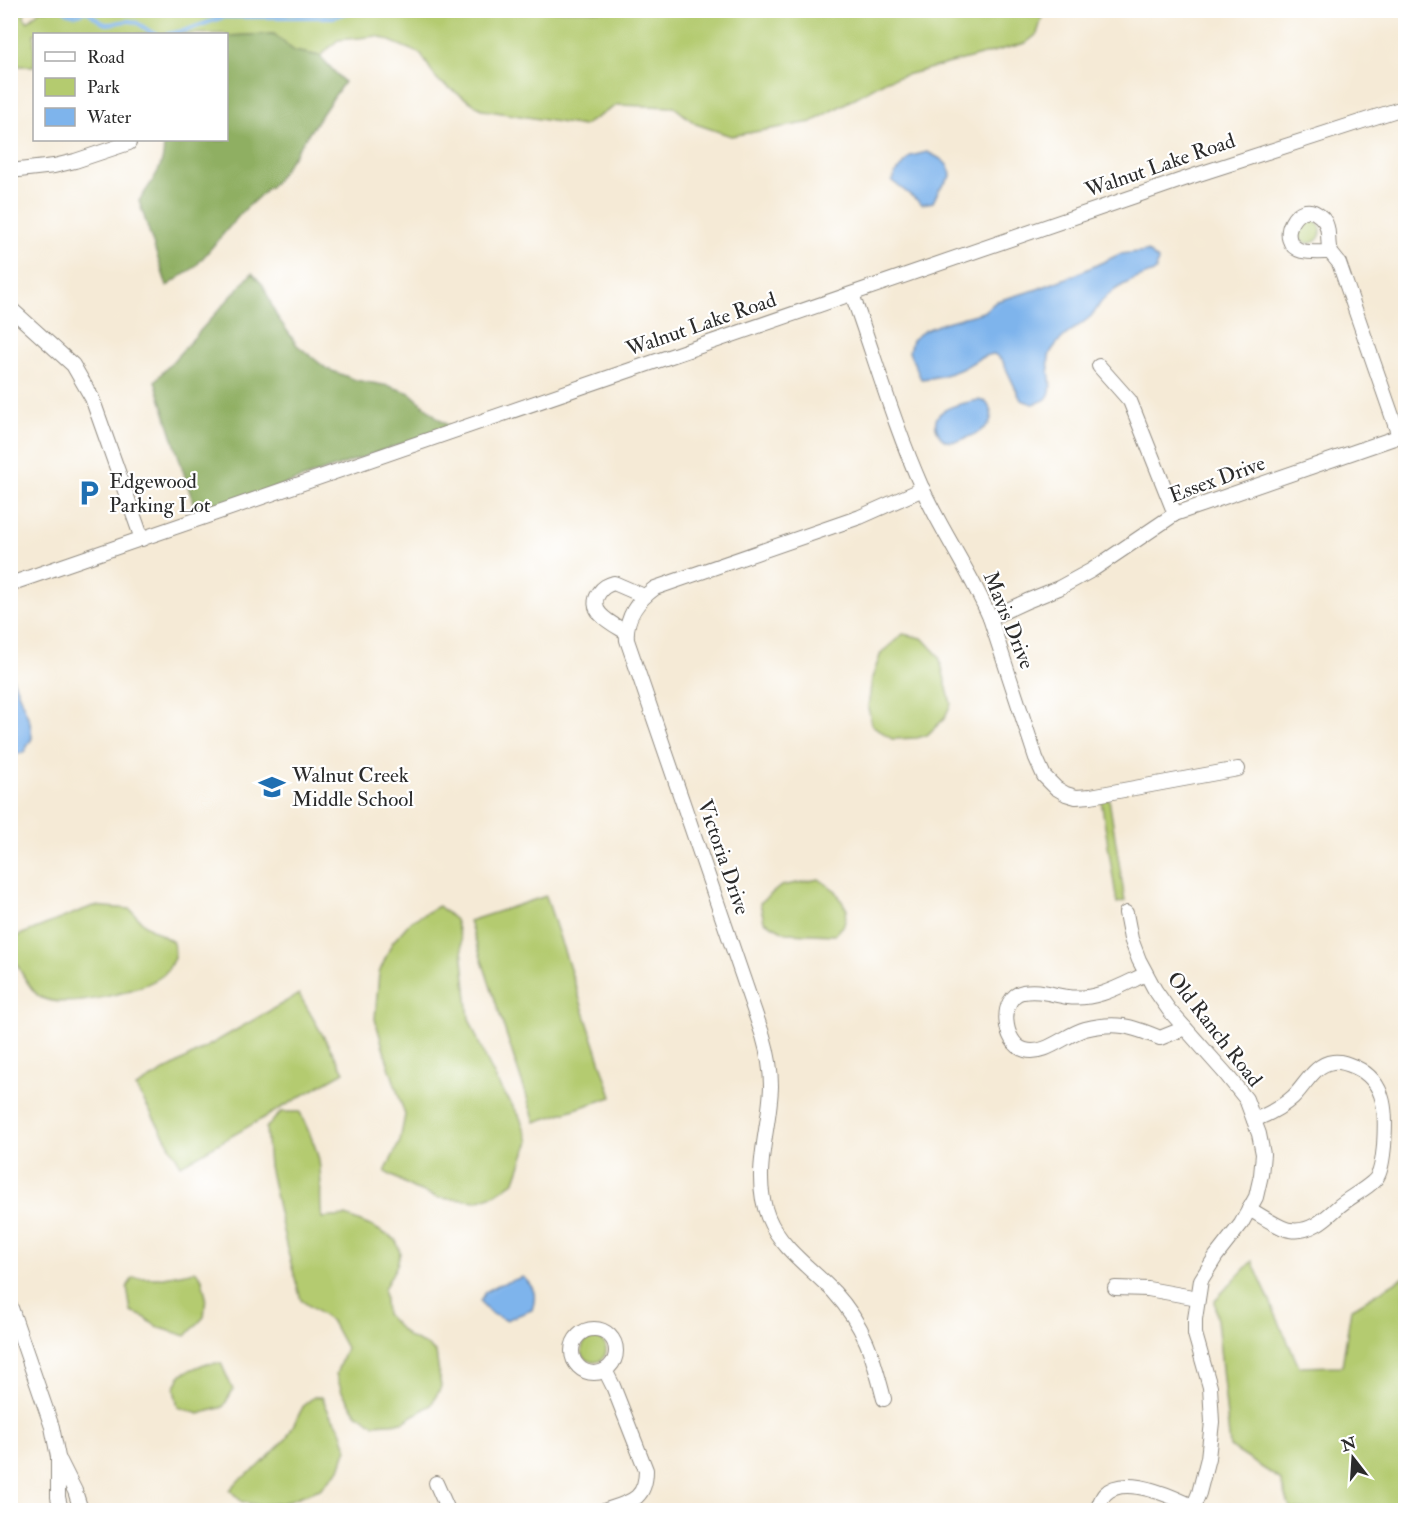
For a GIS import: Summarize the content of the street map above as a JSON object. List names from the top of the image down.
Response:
{
  "streets": {
    "street": [
      "Walnut Lake Road",
      "Essex Drive",
      "Mavis Drive",
      "Victoria Drive",
      "Old Ranch Road"
    ]
  },
  "crossings": [
    ["Walnut Lake Road", "Mavis Drive"],
    ["Essex Drive", "Mavis Drive"]
  ],
  "places": {
    "parking": ["Edgewood Parking Lot"],
    "school or university": ["Walnut Creek Middle School"]
  },
  "legend": ["Road", "Park", "Water"],
  "north": "top"
}
